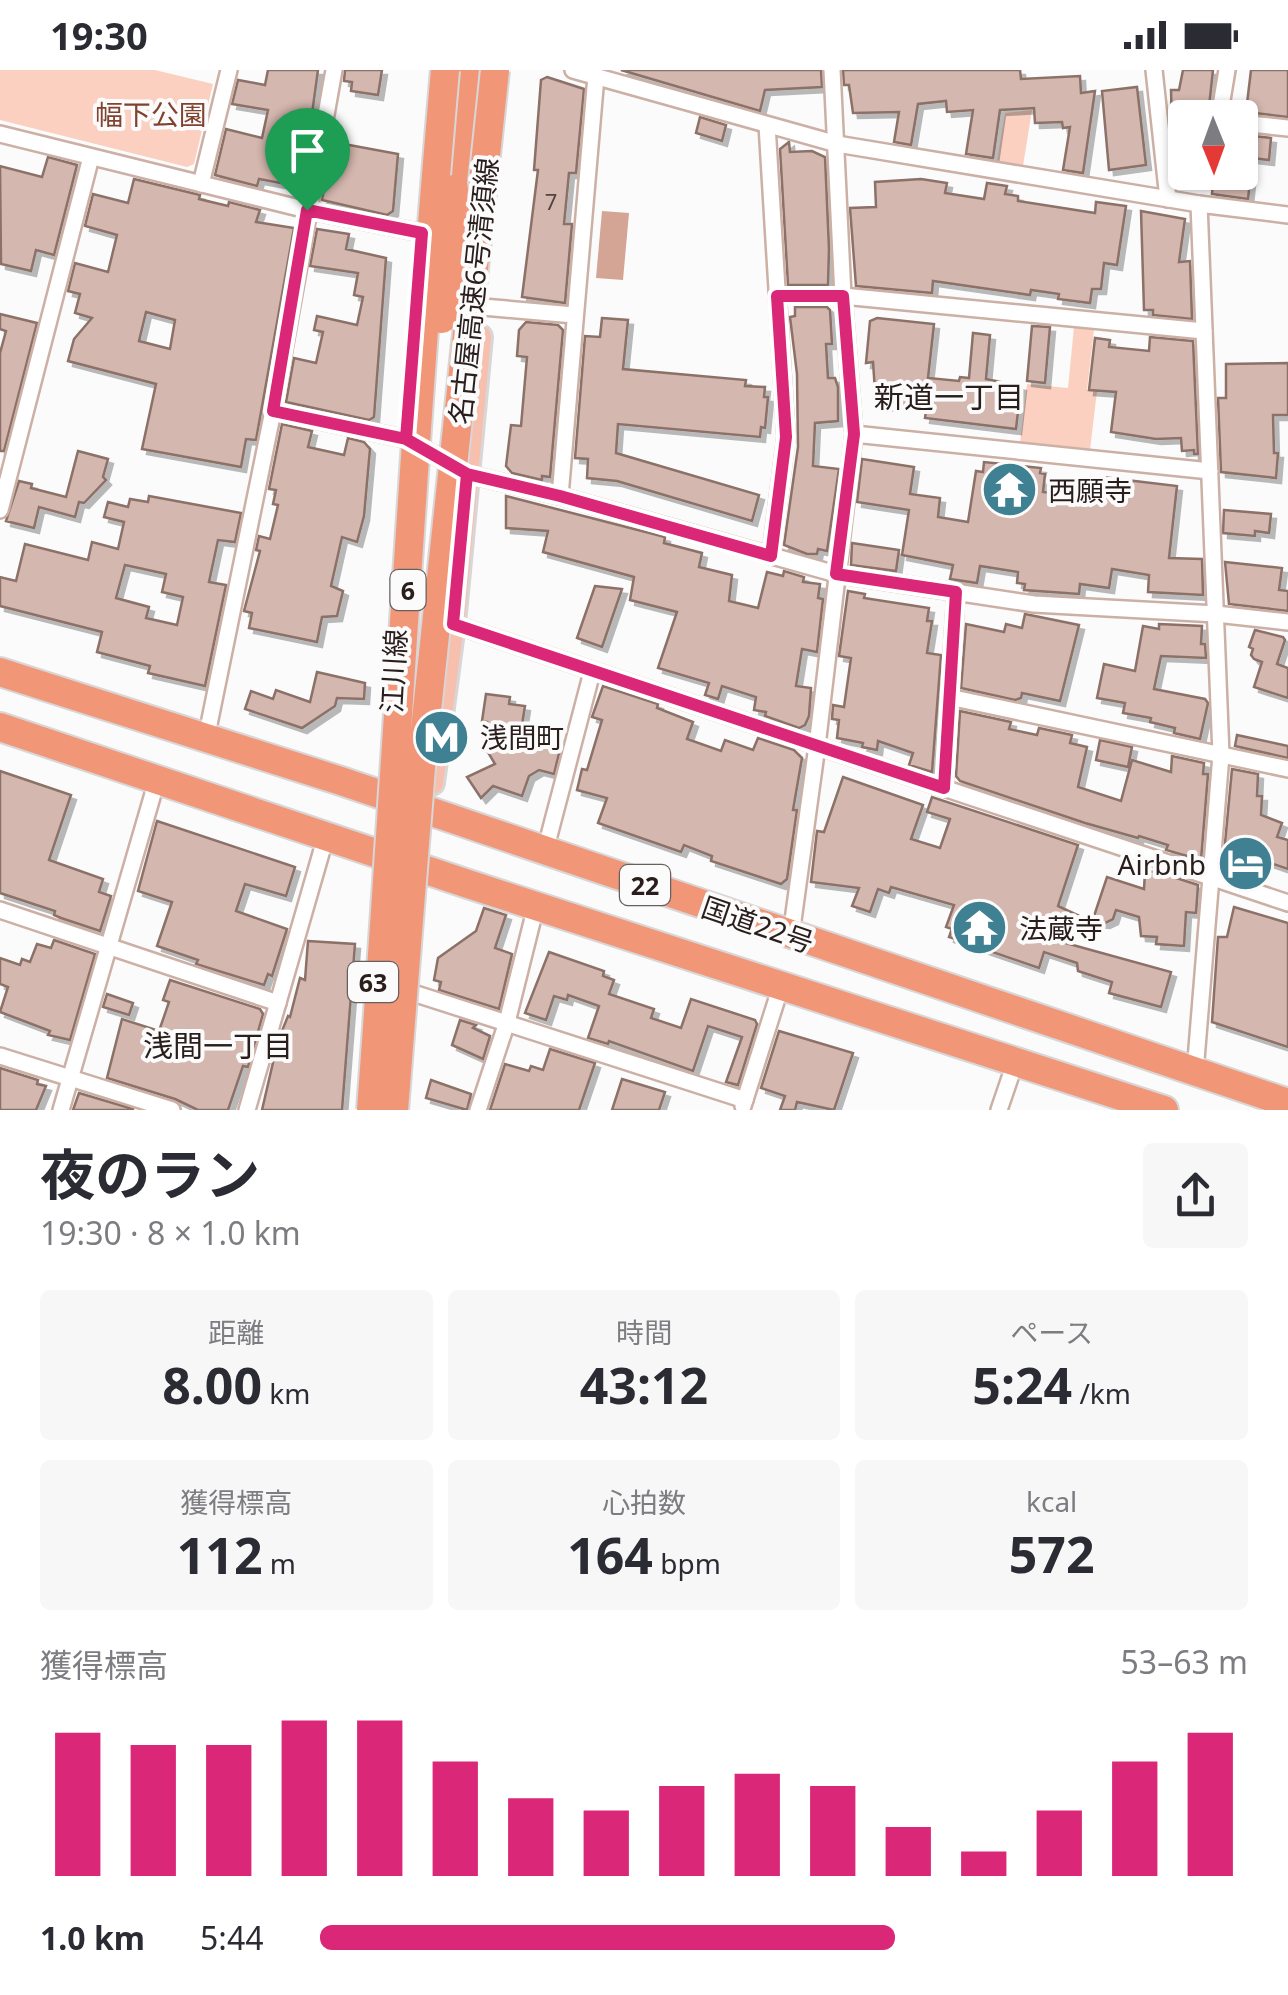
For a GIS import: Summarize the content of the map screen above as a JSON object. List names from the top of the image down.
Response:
{
  "streets": {
    "highway": [
      "名古屋高速6号清須線",
      "6",
      "22",
      "国道22号"
    ],
    "main road": ["江川線", "63"]
  },
  "crossings": [
    ["名古屋高速6号清須線", "江川線"],
    ["名古屋高速6号清須線", "63"],
    ["江川線", "国道22号"],
    ["江川線", "63"],
    ["国道22号", "63"]
  ],
  "districts": ["新道一丁目", "浅間一丁目"],
  "parks": ["幅下公園"],
  "places": {
    "temple": ["西願寺", "法蔵寺"],
    "metro station": ["浅間町"],
    "hotel": ["Airbnb"]
  },
  "house_numbers": ["7"],
  "north": "bottom",
  "page": {
    "status": "19:30",
    "heading": ["夜のラン", "19:30 · 8 × 1.0 km"],
    "stats": [
      ["距離", "8.00 km"],
      ["時間", "43:12"],
      ["ペース", "5:24 /km"],
      ["獲得標高", "112 m"],
      ["心拍数", "164 bpm"],
      ["kcal", "572"]
    ],
    "chart": ["獲得標高", "53–63 m"],
    "list": [
      {
        "name": "1.0 km",
        "note": "5:44"
      }
    ]
  }
}
